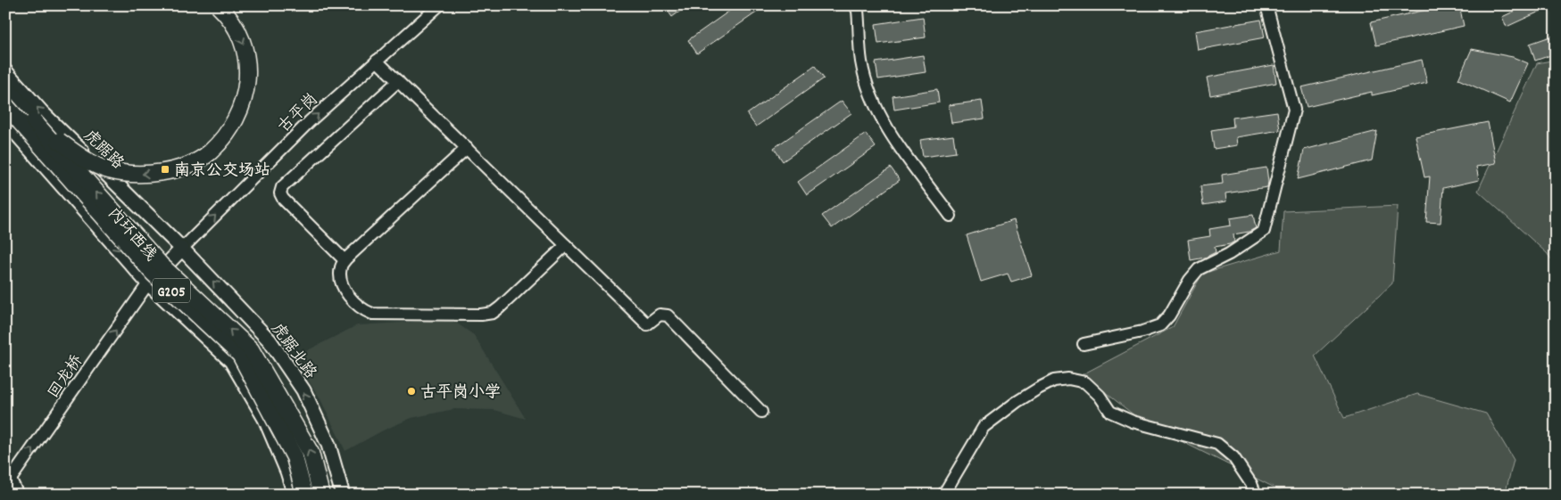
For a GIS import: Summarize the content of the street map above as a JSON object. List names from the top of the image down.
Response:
{
  "streets": {
    "highway": ["内环西线", "G205"],
    "main road": ["虎踞路", "虎踞北路"],
    "street": ["古平岗", "回龙桥"]
  },
  "crossings": [
    ["古平岗", "虎踞路"],
    ["古平岗", "虎踞北路"],
    ["虎踞路", "虎踞北路"]
  ],
  "one_way": ["古平岗", "回龙桥"],
  "places": {
    "transit": ["南京公交场站"],
    "other": ["古平岗小学"]
  }
}
